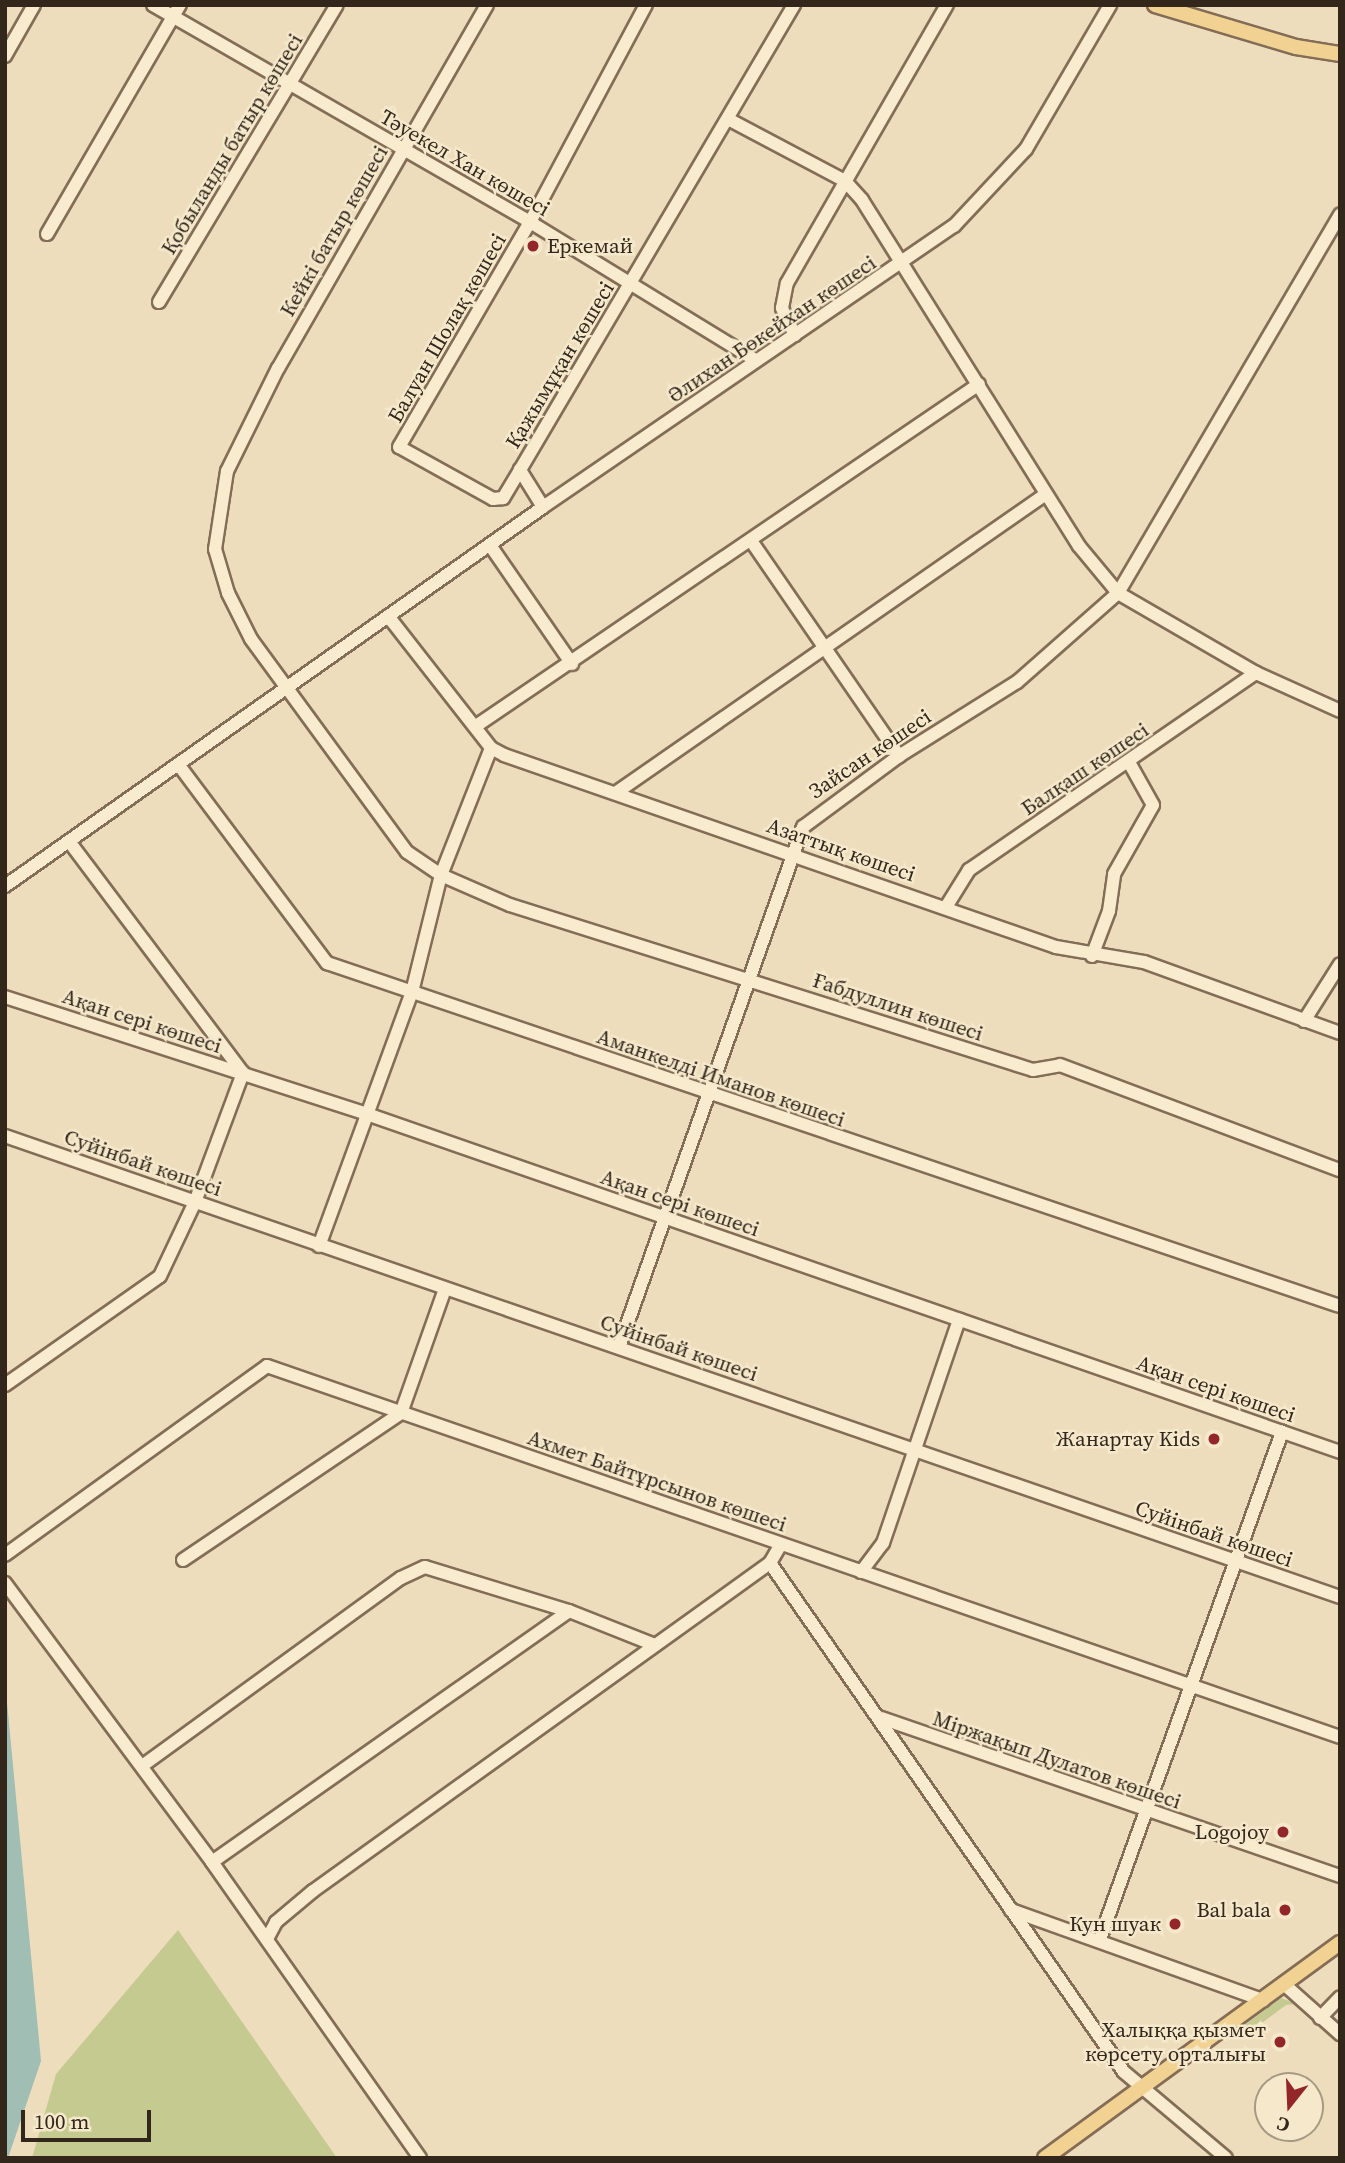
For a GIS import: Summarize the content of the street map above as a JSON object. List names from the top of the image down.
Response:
{
  "streets": {
    "street": [
      "Қобыланды батыр көшесі",
      "Тәуекел Хан көшесі",
      "Кейкі батыр көшесі",
      "Балуан Шолақ көшесі",
      "Әлихан Бөкейхан көшесі",
      "Қажымұқан көшесі",
      "Зайсан көшесі",
      "Балқаш көшесі",
      "Азаттық көшесі",
      "Ғабдуллин көшесі",
      "Ақан сері көшесі",
      "Аманкелді Иманов көшесі",
      "Суйінбай көшесі",
      "Ахмет Байтұрсынов көшесі",
      "Міржақып Дулатов көшесі"
    ]
  },
  "crossings": [
    ["Қобыланды батыр көшесі", "Тәуекел Хан көшесі"],
    ["Тәуекел Хан көшесі", "Кейкі батыр көшесі"],
    ["Тәуекел Хан көшесі", "Балуан Шолақ көшесі"],
    ["Тәуекел Хан көшесі", "Әлихан Бөкейхан көшесі"],
    ["Тәуекел Хан көшесі", "Қажымұқан көшесі"],
    ["Кейкі батыр көшесі", "Ғабдуллин көшесі"],
    ["Балуан Шолақ көшесі", "Қажымұқан көшесі"],
    ["Әлихан Бөкейхан көшесі", "Қажымұқан көшесі"],
    ["Әлихан Бөкейхан көшесі", "Зайсан көшесі"],
    ["Зайсан көшесі", "Азаттық көшесі"],
    ["Зайсан көшесі", "Ғабдуллин көшесі"],
    ["Зайсан көшесі", "Ақан сері көшесі"],
    ["Зайсан көшесі", "Аманкелді Иманов көшесі"],
    ["Зайсан көшесі", "Суйінбай көшесі"],
    ["Балқаш көшесі", "Азаттық көшесі"]
  ],
  "places": [
    "Еркемай",
    "Жанартау Kids",
    "Logojoy",
    "Bal bala",
    "Кун шуак",
    "Халыққа қызмет көрсету орталығы"
  ],
  "scale_bar": "100 m",
  "north": "bottom"
}
